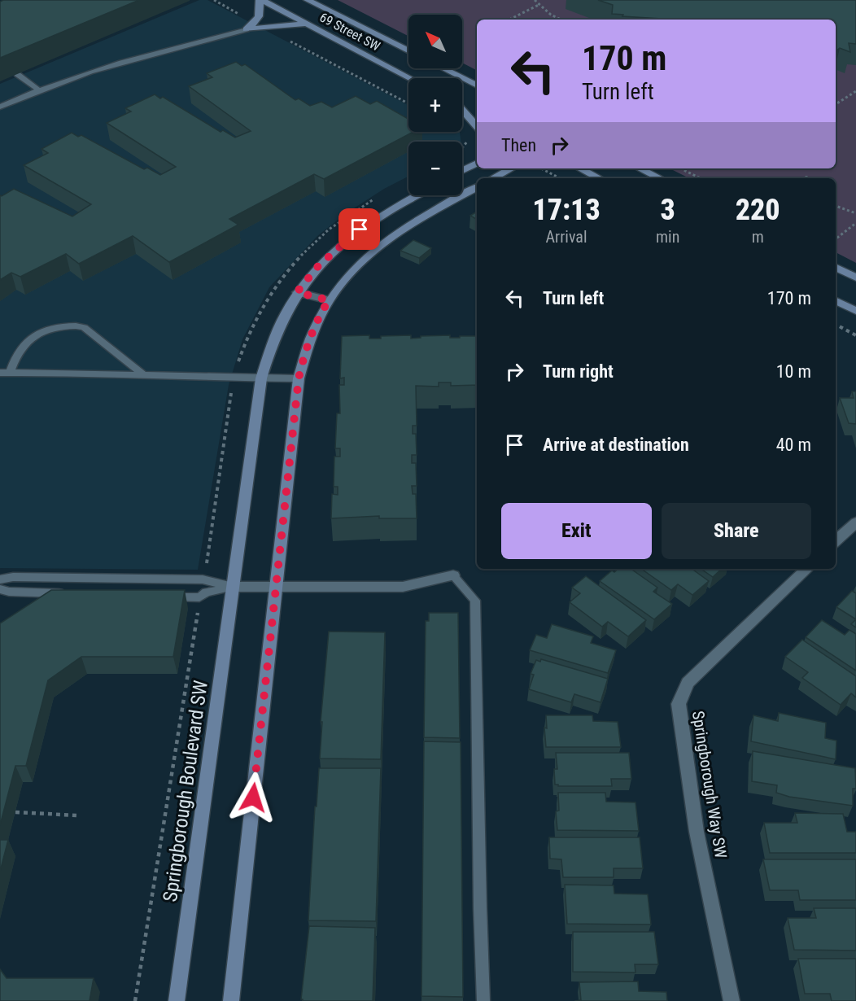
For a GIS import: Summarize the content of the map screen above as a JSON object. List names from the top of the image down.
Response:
{
  "streets": {
    "street": ["69 Street SW", "Springborough Way SW", "Springborough Boulevard SW"]
  },
  "north": "top left",
  "page": {
    "map_buttons": ["+", "−"],
    "turn": ["170 m", "Turn left"],
    "then": "Then",
    "eta": [
      "17:13",
      "Arrival",
      "3",
      "min",
      "220",
      "m"
    ],
    "list": [
      {
        "name": "Turn left",
        "value": "170 m"
      },
      {
        "name": "Turn right",
        "value": "10 m"
      },
      {
        "name": "Arrive at destination",
        "value": "40 m"
      }
    ],
    "buttons": ["Exit", "Share"]
  }
}
